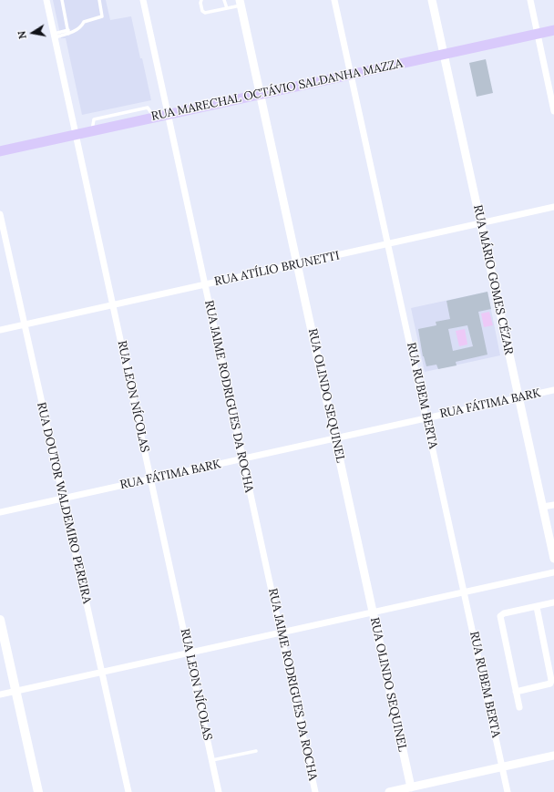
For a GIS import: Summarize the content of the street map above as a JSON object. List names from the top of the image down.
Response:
{
  "streets": {
    "main road": ["RUA MARECHAL OCTÁVIO SALDANHA MAZZA"],
    "street": [
      "RUA ATÍLIO BRUNETTI",
      "RUA MÁRIO GOMES CÉZAR",
      "RUA OLINDO SEQUINEL",
      "RUA RUBEM BERTA",
      "RUA LEON NÍCOLAS",
      "RUA JAIME RODRIGUES DA ROCHA",
      "RUA FÁTIMA BARK",
      "RUA DOUTOR WALDEMIRO PEREIRA"
    ]
  },
  "crossings": [
    ["RUA MARECHAL OCTÁVIO SALDANHA MAZZA", "RUA MÁRIO GOMES CÉZAR"],
    ["RUA MARECHAL OCTÁVIO SALDANHA MAZZA", "RUA OLINDO SEQUINEL"],
    ["RUA MARECHAL OCTÁVIO SALDANHA MAZZA", "RUA RUBEM BERTA"],
    ["RUA MARECHAL OCTÁVIO SALDANHA MAZZA", "RUA LEON NÍCOLAS"],
    ["RUA MARECHAL OCTÁVIO SALDANHA MAZZA", "RUA JAIME RODRIGUES DA ROCHA"],
    ["RUA ATÍLIO BRUNETTI", "RUA MÁRIO GOMES CÉZAR"],
    ["RUA ATÍLIO BRUNETTI", "RUA OLINDO SEQUINEL"],
    ["RUA ATÍLIO BRUNETTI", "RUA RUBEM BERTA"],
    ["RUA ATÍLIO BRUNETTI", "RUA LEON NÍCOLAS"],
    ["RUA ATÍLIO BRUNETTI", "RUA JAIME RODRIGUES DA ROCHA"],
    ["RUA ATÍLIO BRUNETTI", "RUA DOUTOR WALDEMIRO PEREIRA"],
    ["RUA MÁRIO GOMES CÉZAR", "RUA FÁTIMA BARK"],
    ["RUA OLINDO SEQUINEL", "RUA FÁTIMA BARK"],
    ["RUA RUBEM BERTA", "RUA FÁTIMA BARK"],
    ["RUA LEON NÍCOLAS", "RUA FÁTIMA BARK"],
    ["RUA JAIME RODRIGUES DA ROCHA", "RUA FÁTIMA BARK"],
    ["RUA FÁTIMA BARK", "RUA DOUTOR WALDEMIRO PEREIRA"]
  ],
  "north": "left"
}
